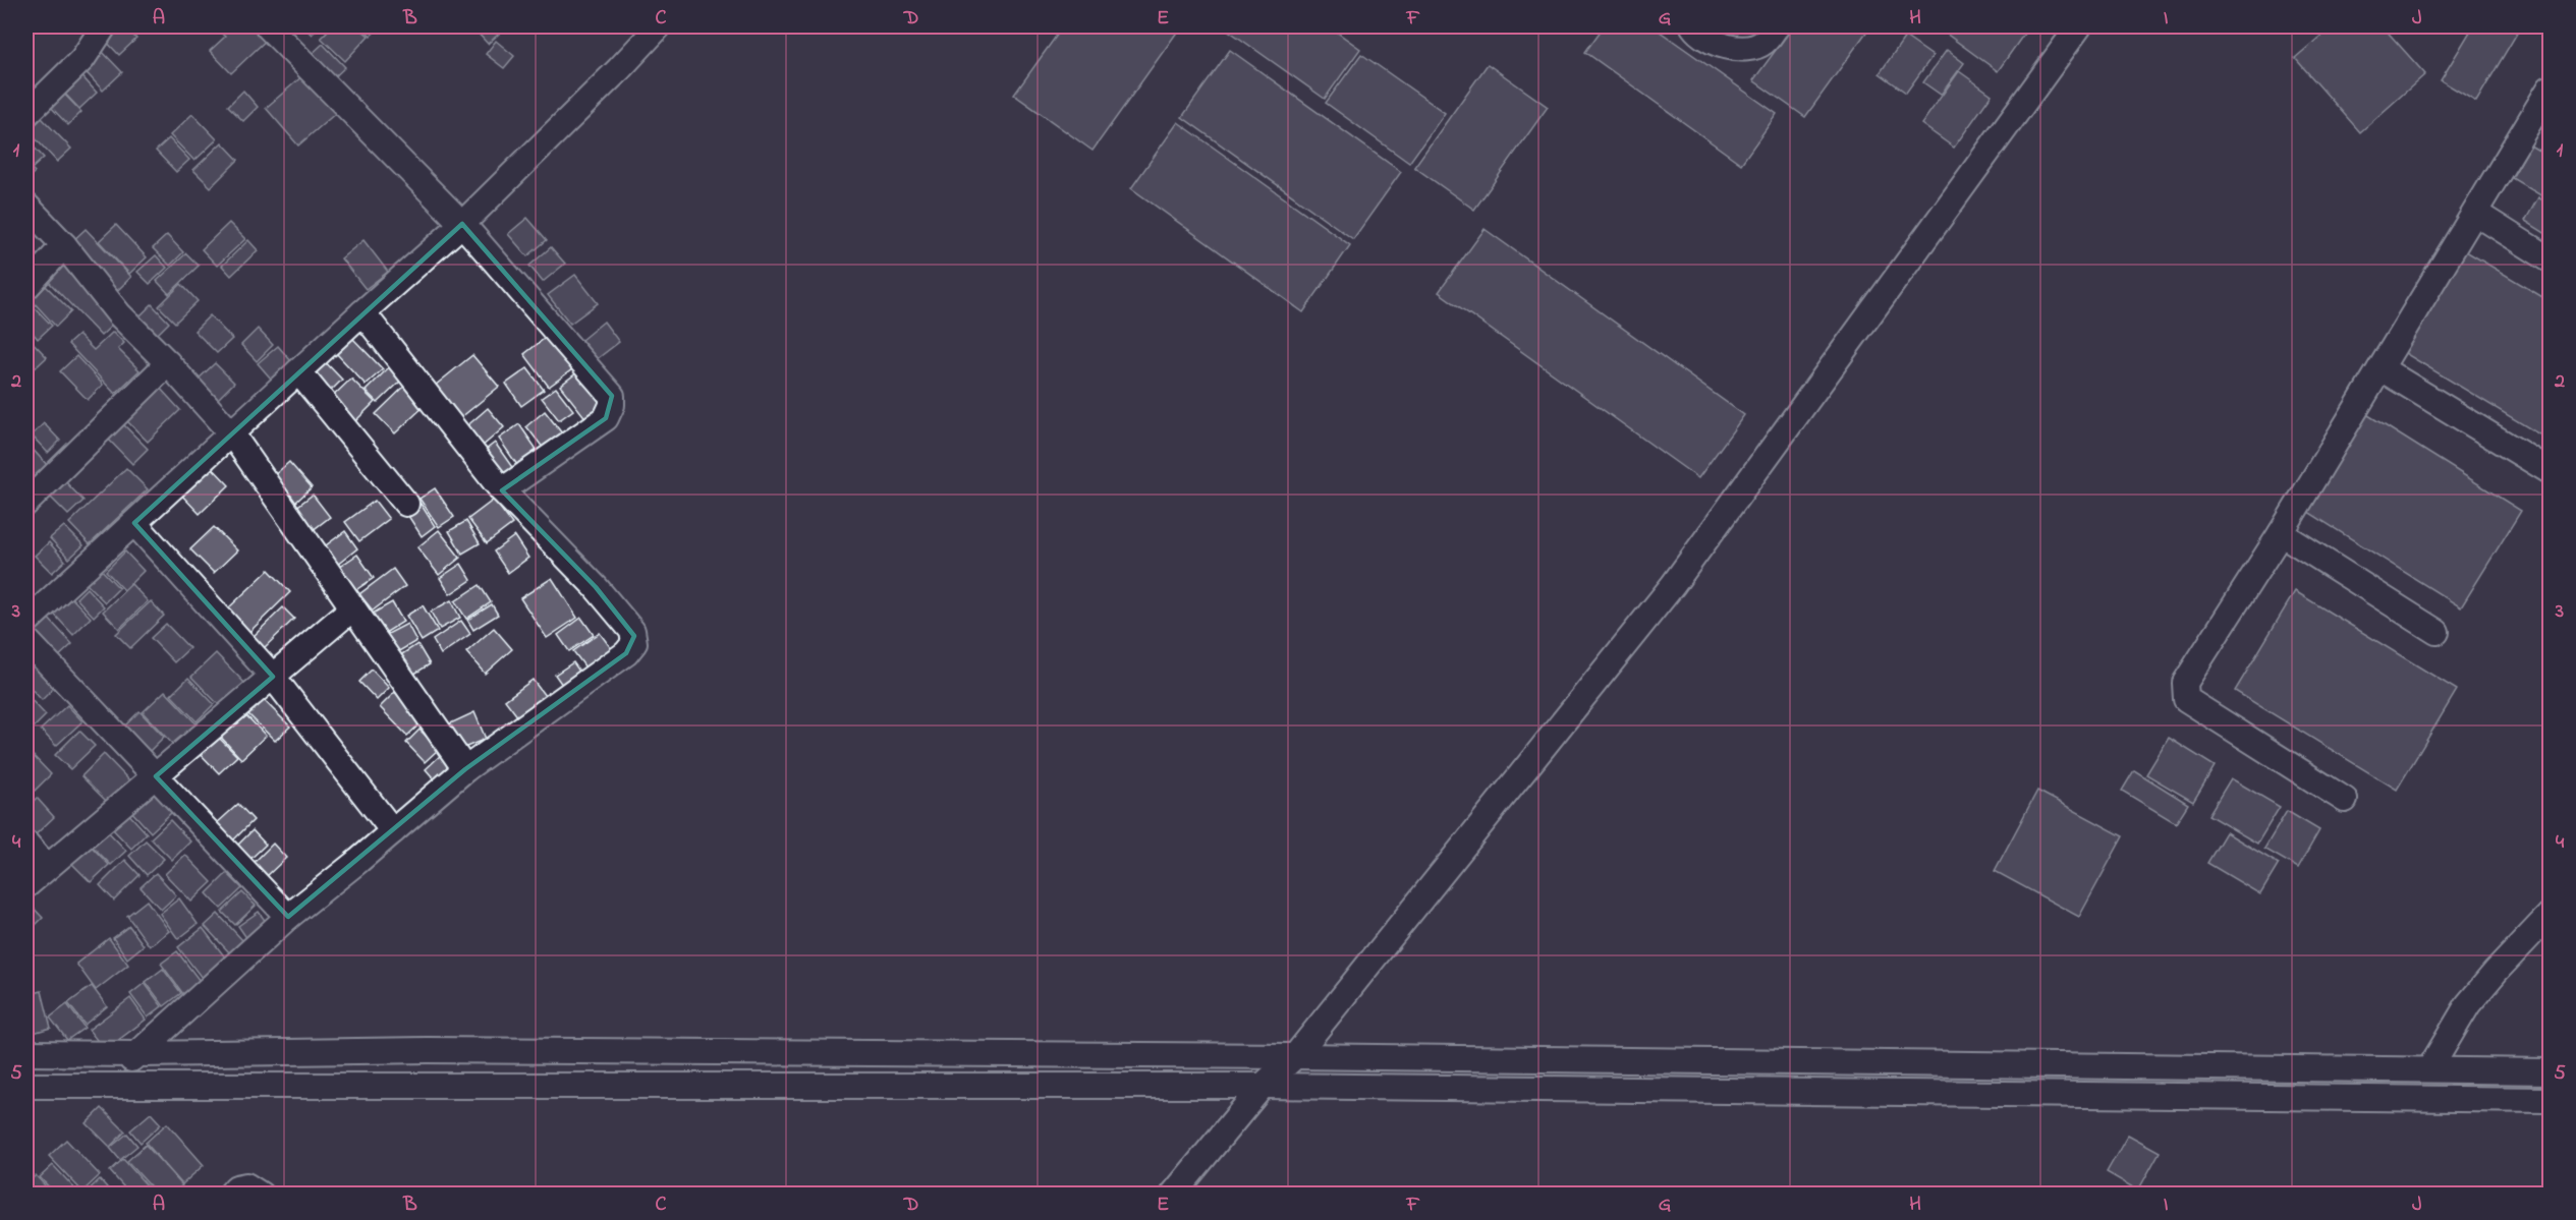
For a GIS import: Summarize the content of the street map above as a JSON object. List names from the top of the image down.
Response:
{
  "grid": {
    "columns": [
      "A",
      "B",
      "C",
      "D",
      "E",
      "F",
      "G",
      "H",
      "I",
      "J"
    ],
    "rows": [
      "1",
      "2",
      "3",
      "4",
      "5"
    ]
  }
}
